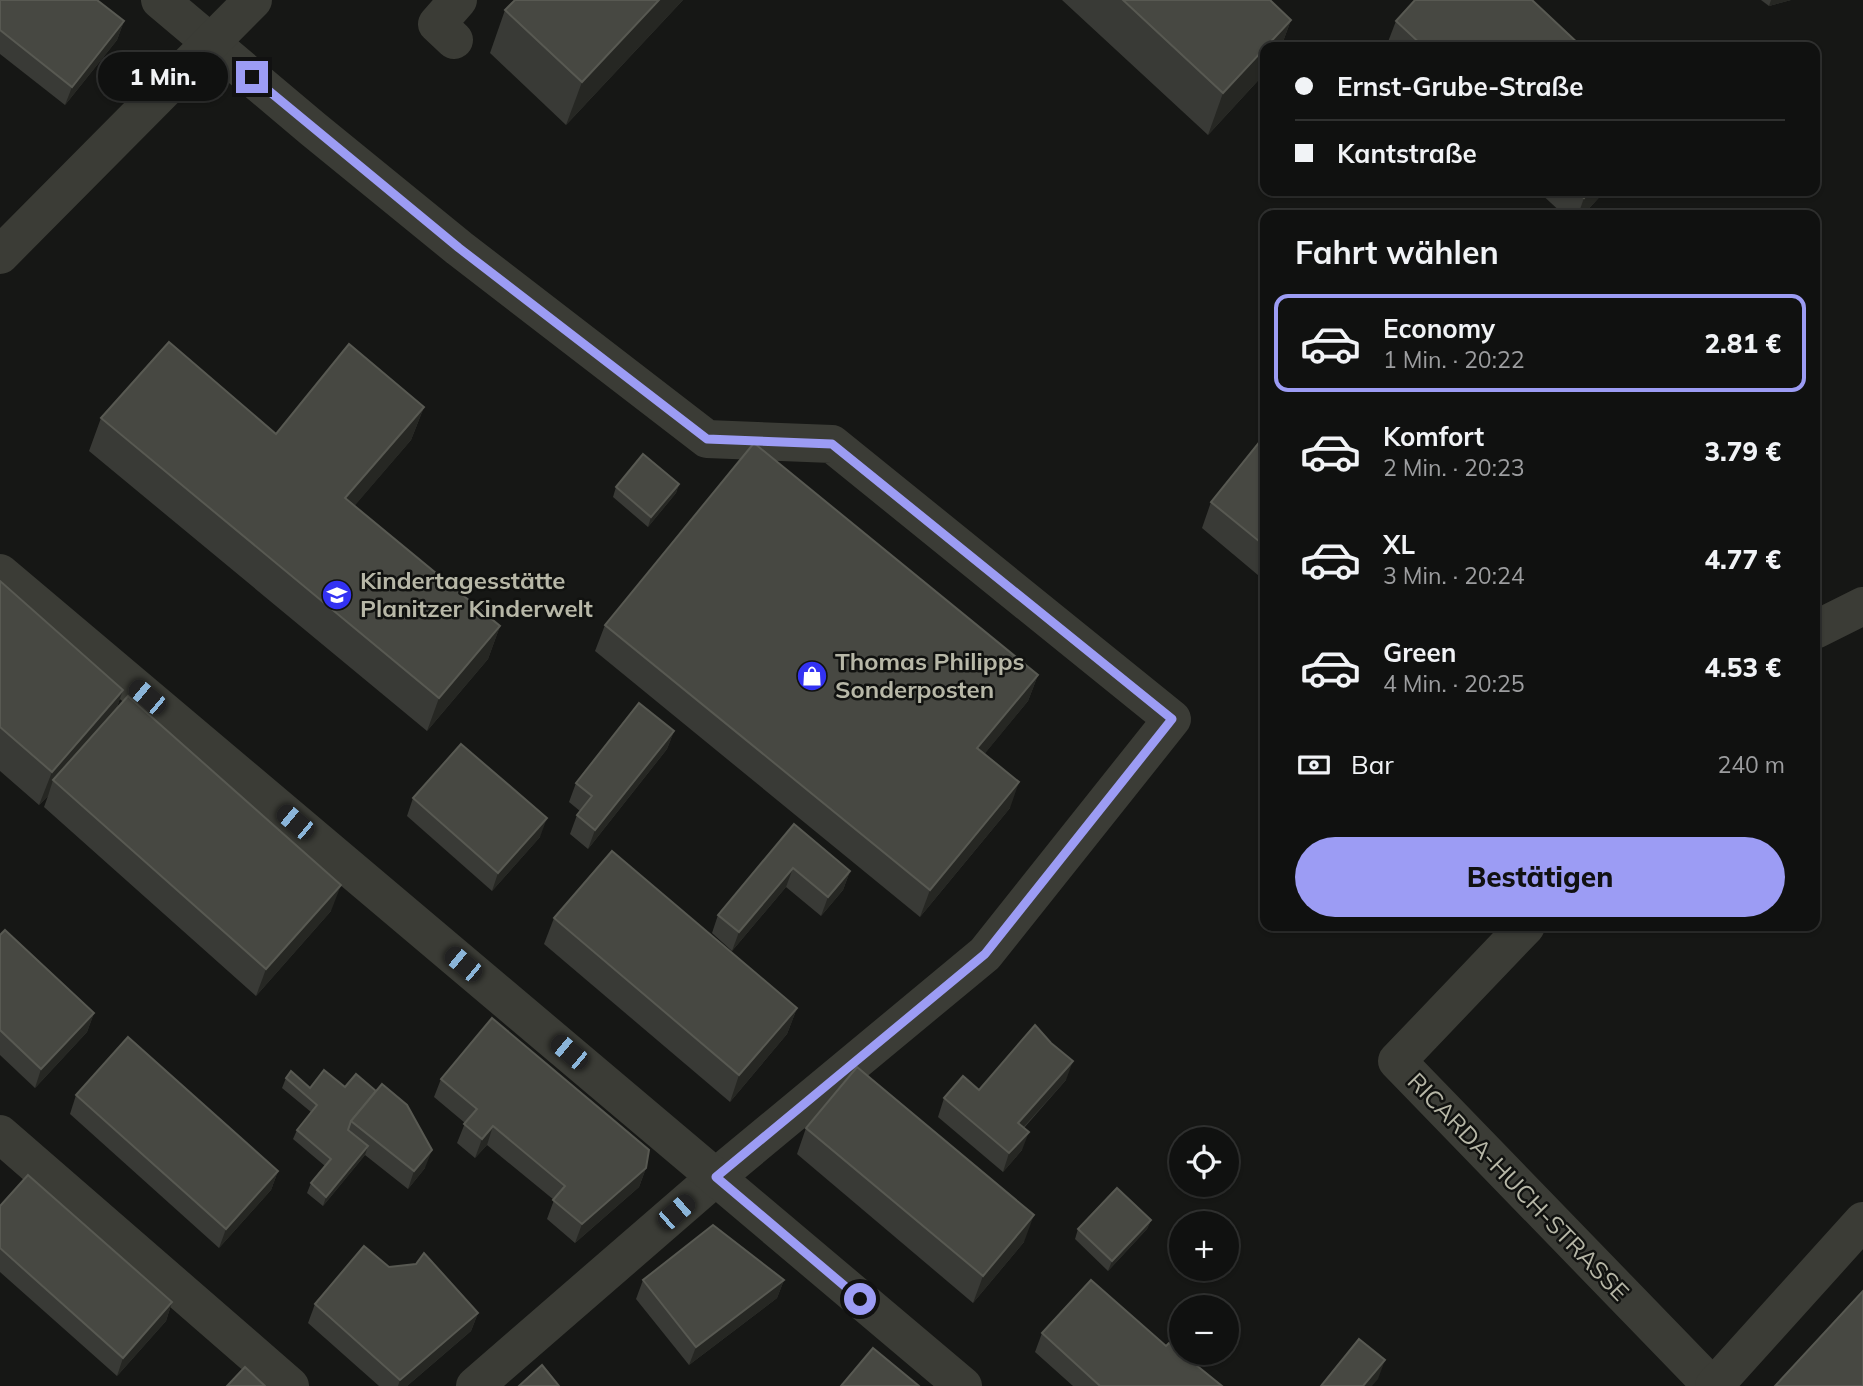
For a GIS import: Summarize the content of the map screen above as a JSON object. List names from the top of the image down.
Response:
{
  "streets": {
    "street": ["RICARDA-HUCH-STRASSE"]
  },
  "places": {
    "school or university": ["Kindertagesstätte Planitzer Kinderwelt"],
    "shop": ["Thomas Philipps Sonderposten"]
  },
  "page": {
    "banner": ["Ernst-Grube-Straße", "Kantstraße"],
    "bubble": "1 Min.",
    "heading": "Fahrt wählen",
    "list": [
      {
        "name": "Economy",
        "note": "1 Min. · 20:22",
        "value": "2.81 €"
      },
      {
        "name": "Komfort",
        "note": "2 Min. · 20:23",
        "value": "3.79 €"
      },
      {
        "name": "XL",
        "note": "3 Min. · 20:24",
        "value": "4.77 €"
      },
      {
        "name": "Green",
        "note": "4 Min. · 20:25",
        "value": "4.53 €"
      }
    ],
    "pay": ["Bar", "240 m"],
    "buttons": "Bestätigen",
    "map_buttons": ["+", "−"]
  }
}
